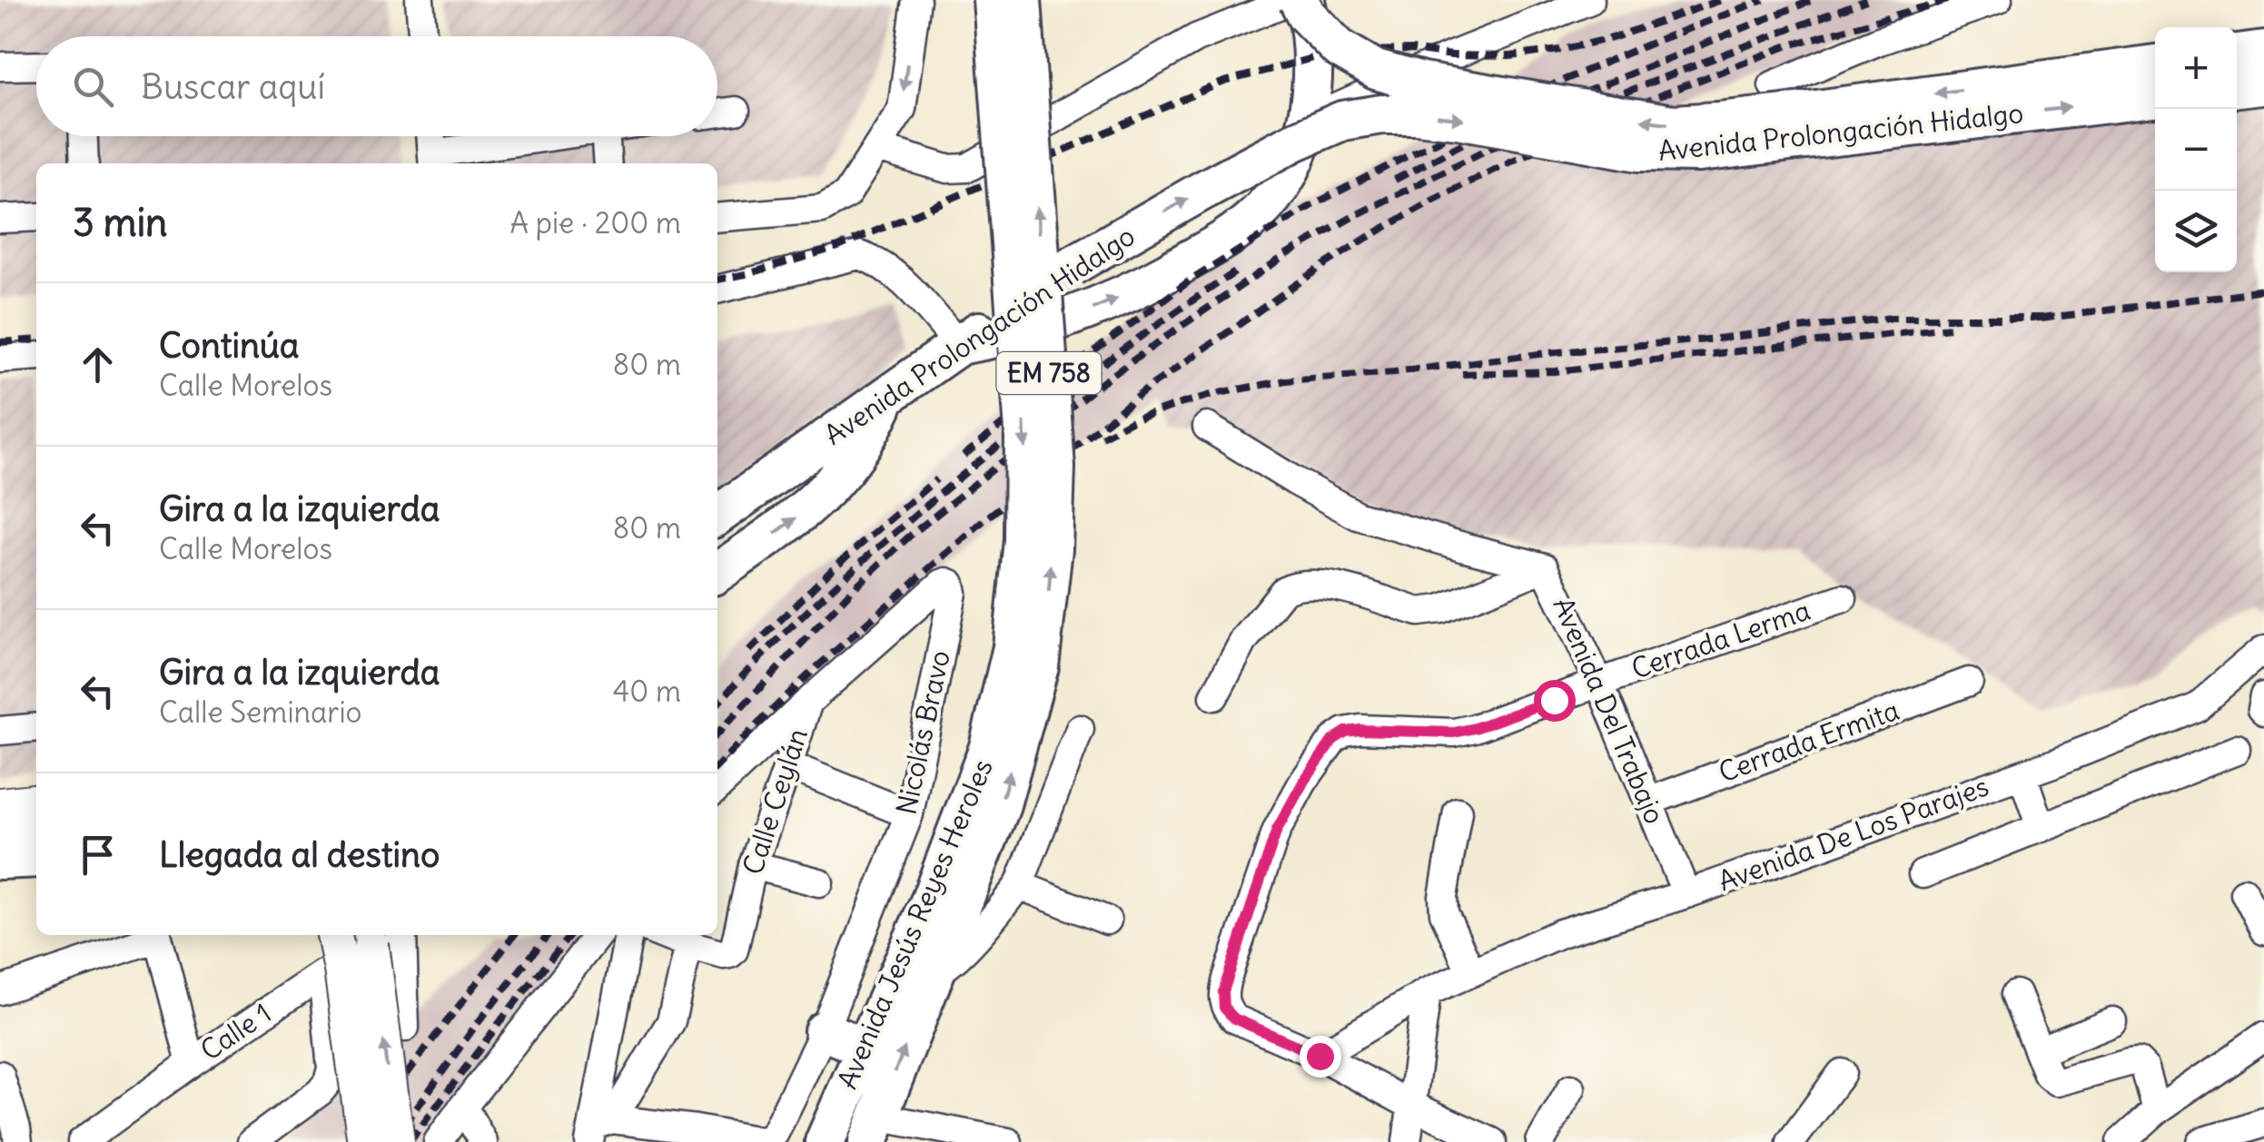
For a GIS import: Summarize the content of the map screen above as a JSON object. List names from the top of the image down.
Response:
{
  "streets": {
    "highway": ["Avenida Prolongación Hidalgo", "EM 758", "Avenida Jesús Reyes Heroles"],
    "street": [
      "Cerrada Lerma",
      "Avenida Del Trabajo",
      "Nicolás Bravo",
      "Cerrada Ermita",
      "Calle Ceylán",
      "Avenida De Los Parajes",
      "Calle 1"
    ]
  },
  "crossings": [
    ["Cerrada Lerma", "Avenida Del Trabajo"],
    ["Avenida Del Trabajo", "Cerrada Ermita"],
    ["Avenida Del Trabajo", "Avenida De Los Parajes"],
    ["Nicolás Bravo", "Calle Ceylán"]
  ],
  "page": {
    "map_buttons": ["+", "−"],
    "search": "Buscar aquí",
    "heading": ["3 min", "A pie · 200 m"],
    "list": [
      ["Continúa", "Calle Morelos", "80 m"],
      ["Gira a la izquierda", "Calle Morelos", "80 m"],
      ["Gira a la izquierda", "Calle Seminario", "40 m"],
      "Llegada al destino"
    ]
  }
}
